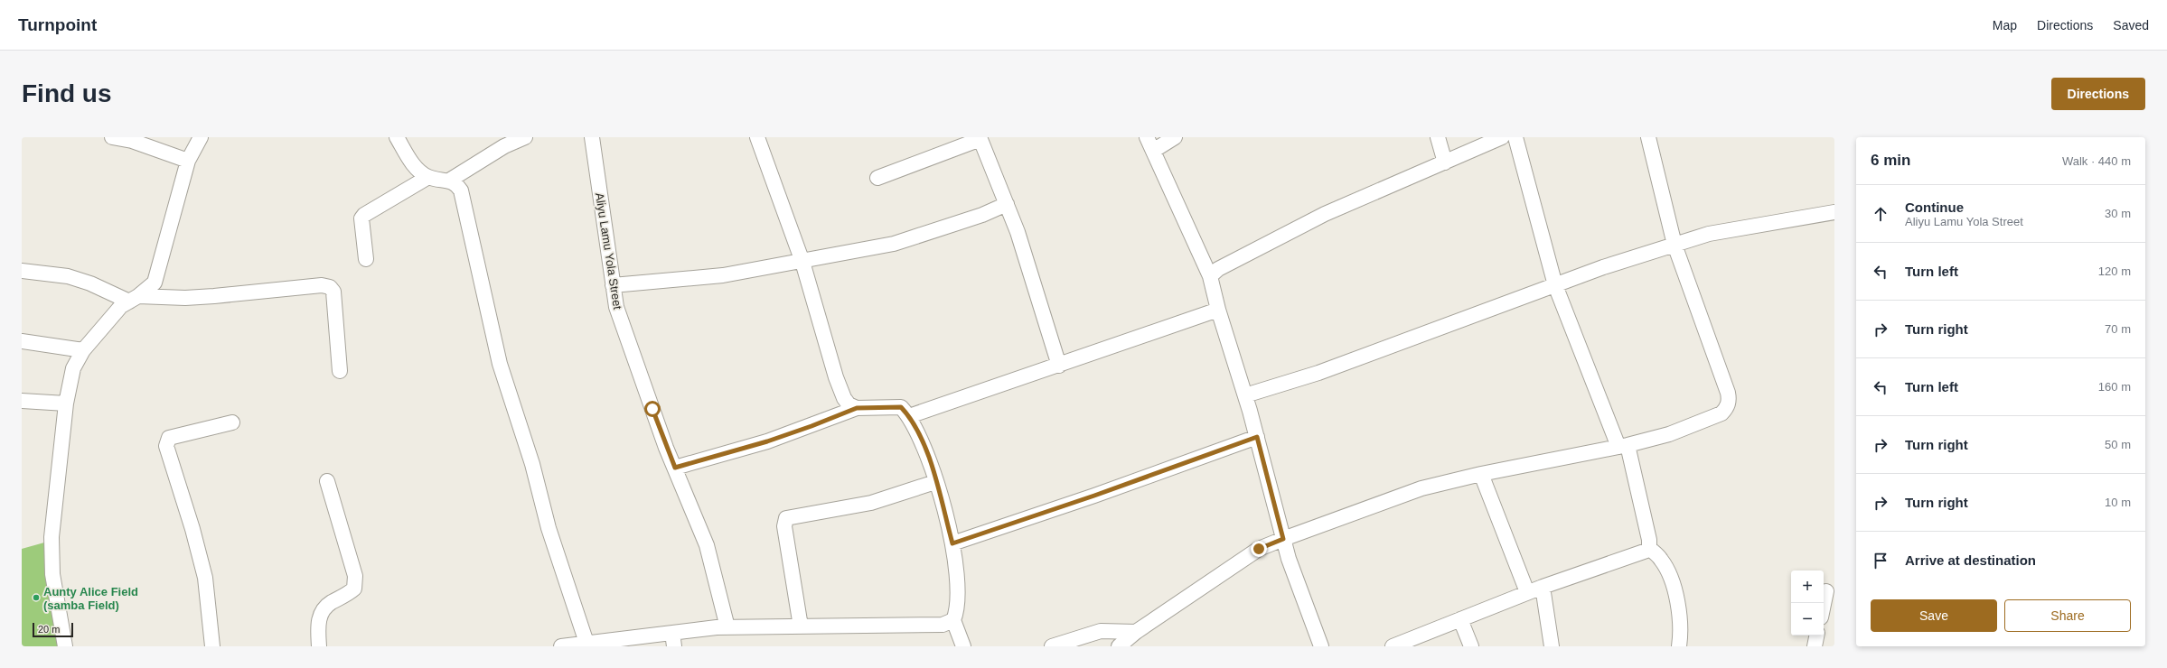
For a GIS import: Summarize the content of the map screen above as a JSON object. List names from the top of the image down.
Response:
{
  "streets": {
    "street": ["Aliyu Lamu Yola Street"]
  },
  "places": ["Aunty Alice Field (samba Field)"],
  "scale_bar": "20 m",
  "page": {
    "header": "Turnpoint",
    "nav": ["Map", "Directions", "Saved"],
    "buttons": [
      "Directions",
      ["Save", "Share"]
    ],
    "title": "Find us",
    "heading": ["6 min", "Walk · 440 m"],
    "list": [
      ["Continue", "Aliyu Lamu Yola Street", "30 m"],
      ["Turn left", "120 m"],
      ["Turn right", "70 m"],
      ["Turn left", "160 m"],
      ["Turn right", "50 m"],
      ["Turn right", "10 m"],
      "Arrive at destination"
    ],
    "map_buttons": ["+", "−"],
    "scale": "20 m"
  }
}
